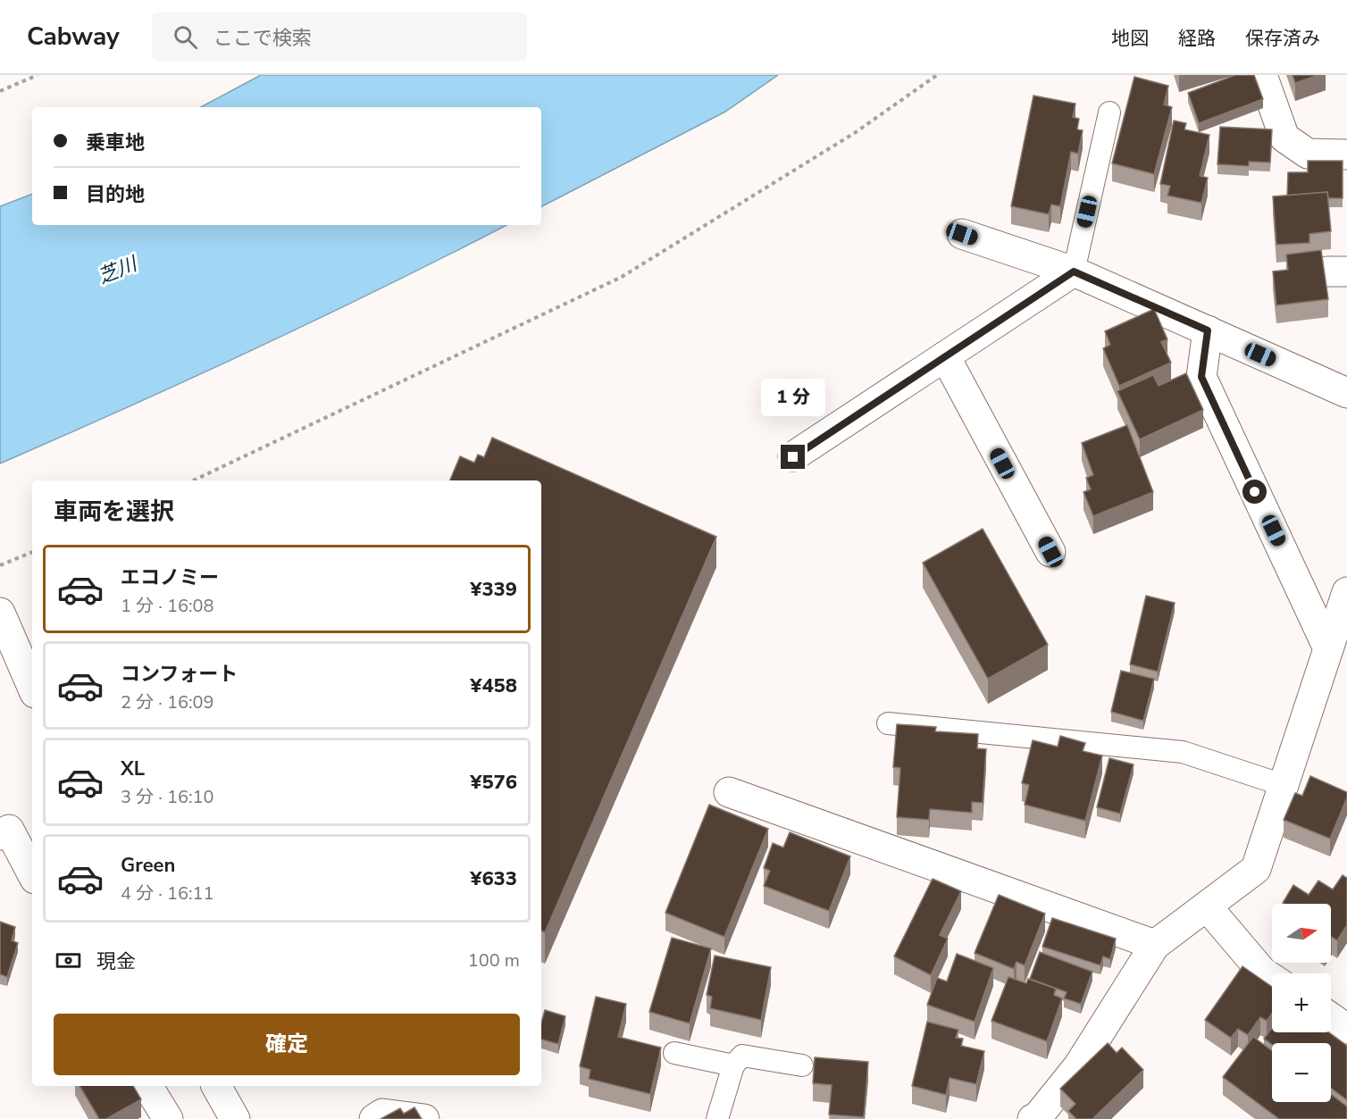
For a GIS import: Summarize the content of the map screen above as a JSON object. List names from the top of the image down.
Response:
{
  "water": ["芝川"],
  "north": "right",
  "page": {
    "header": "Cabway",
    "search": "ここで検索",
    "nav": ["地図", "経路", "保存済み"],
    "banner": ["乗車地", "目的地"],
    "bubble": "1 分",
    "heading": "車両を選択",
    "list": [
      {
        "name": "エコノミー",
        "note": "1 分 · 16:08",
        "value": "¥339"
      },
      {
        "name": "コンフォート",
        "note": "2 分 · 16:09",
        "value": "¥458"
      },
      {
        "name": "XL",
        "note": "3 分 · 16:10",
        "value": "¥576"
      },
      {
        "name": "Green",
        "note": "4 分 · 16:11",
        "value": "¥633"
      }
    ],
    "map_buttons": ["+", "−"],
    "pay": ["現金", "100 m"],
    "buttons": "確定"
  }
}
